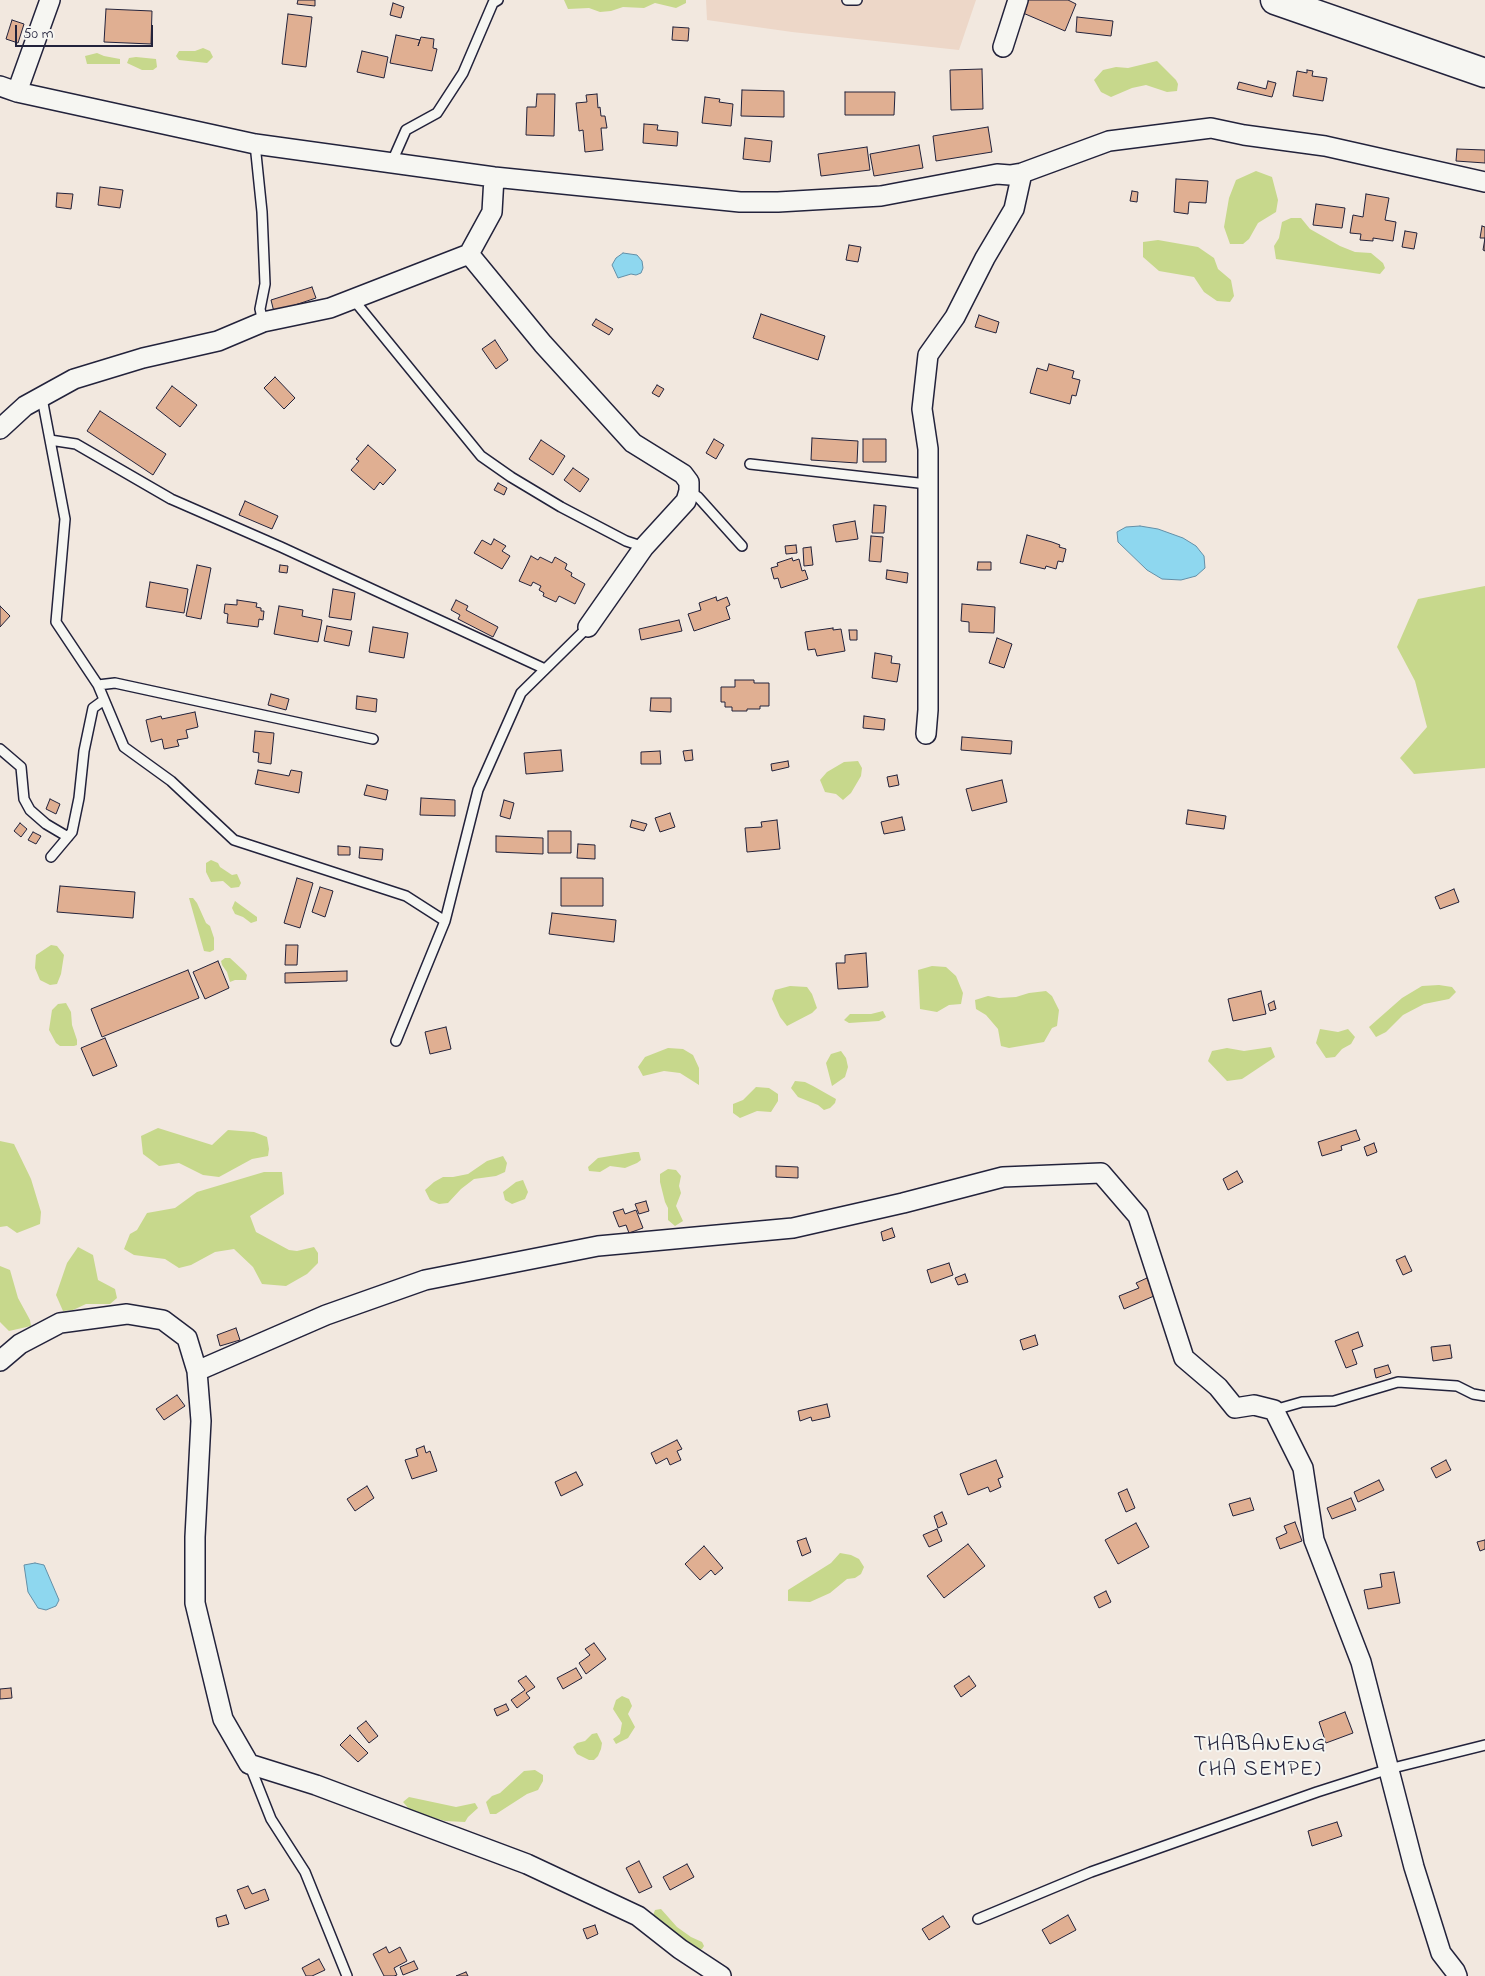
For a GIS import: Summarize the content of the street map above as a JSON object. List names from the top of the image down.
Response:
{
  "districts": ["THABANENG (HA SEMPE)"],
  "scale_bar": "50 m"
}
